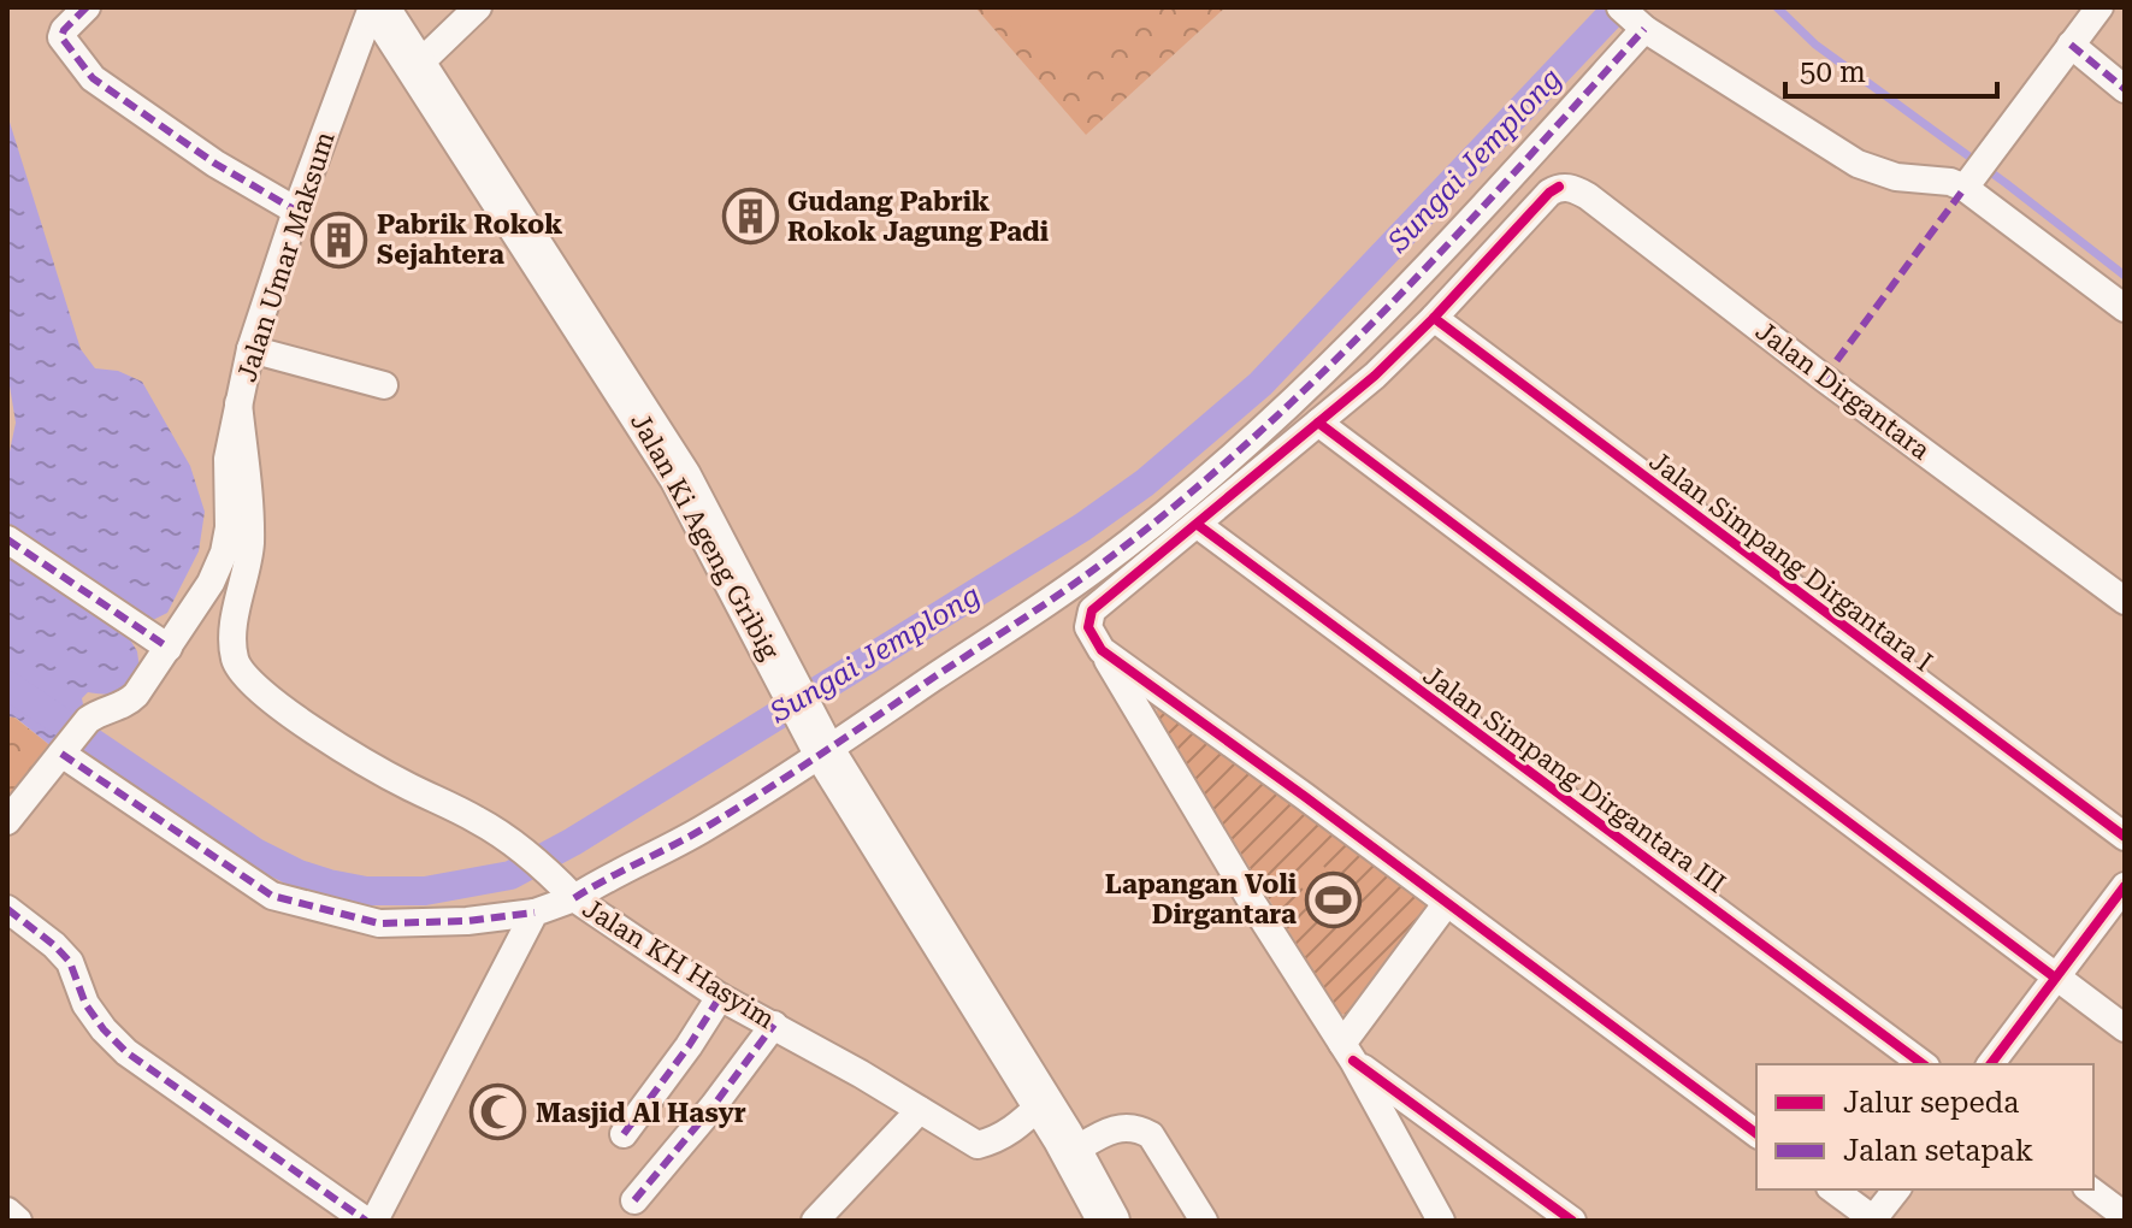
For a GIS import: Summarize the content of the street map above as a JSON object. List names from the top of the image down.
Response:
{
  "streets": {
    "main road": ["Jalan Ki Ageng Gribig"],
    "street": [
      "Jalan Umar Maksum",
      "Jalan Dirgantara",
      "Jalan Simpang Dirgantara I",
      "Jalan Simpang Dirgantara III",
      "Jalan KH Hasyim"
    ]
  },
  "crossings": [
    ["Jalan Umar Maksum", "Jalan Ki Ageng Gribig"],
    ["Jalan Umar Maksum", "Jalan KH Hasyim"],
    ["Jalan Dirgantara", "Jalan Simpang Dirgantara I"],
    ["Jalan Ki Ageng Gribig", "Jalan KH Hasyim"]
  ],
  "water": ["Sungai Jemplong"],
  "places": {
    "building": ["Gudang Pabrik Rokok Jagung Padi", "Pabrik Rokok Sejahtera"],
    "sports": ["Lapangan Voli Dirgantara"],
    "mosque": ["Masjid Al Hasyr"]
  },
  "legend": ["Jalur sepeda", "Jalan setapak"],
  "scale_bar": "50 m"
}
